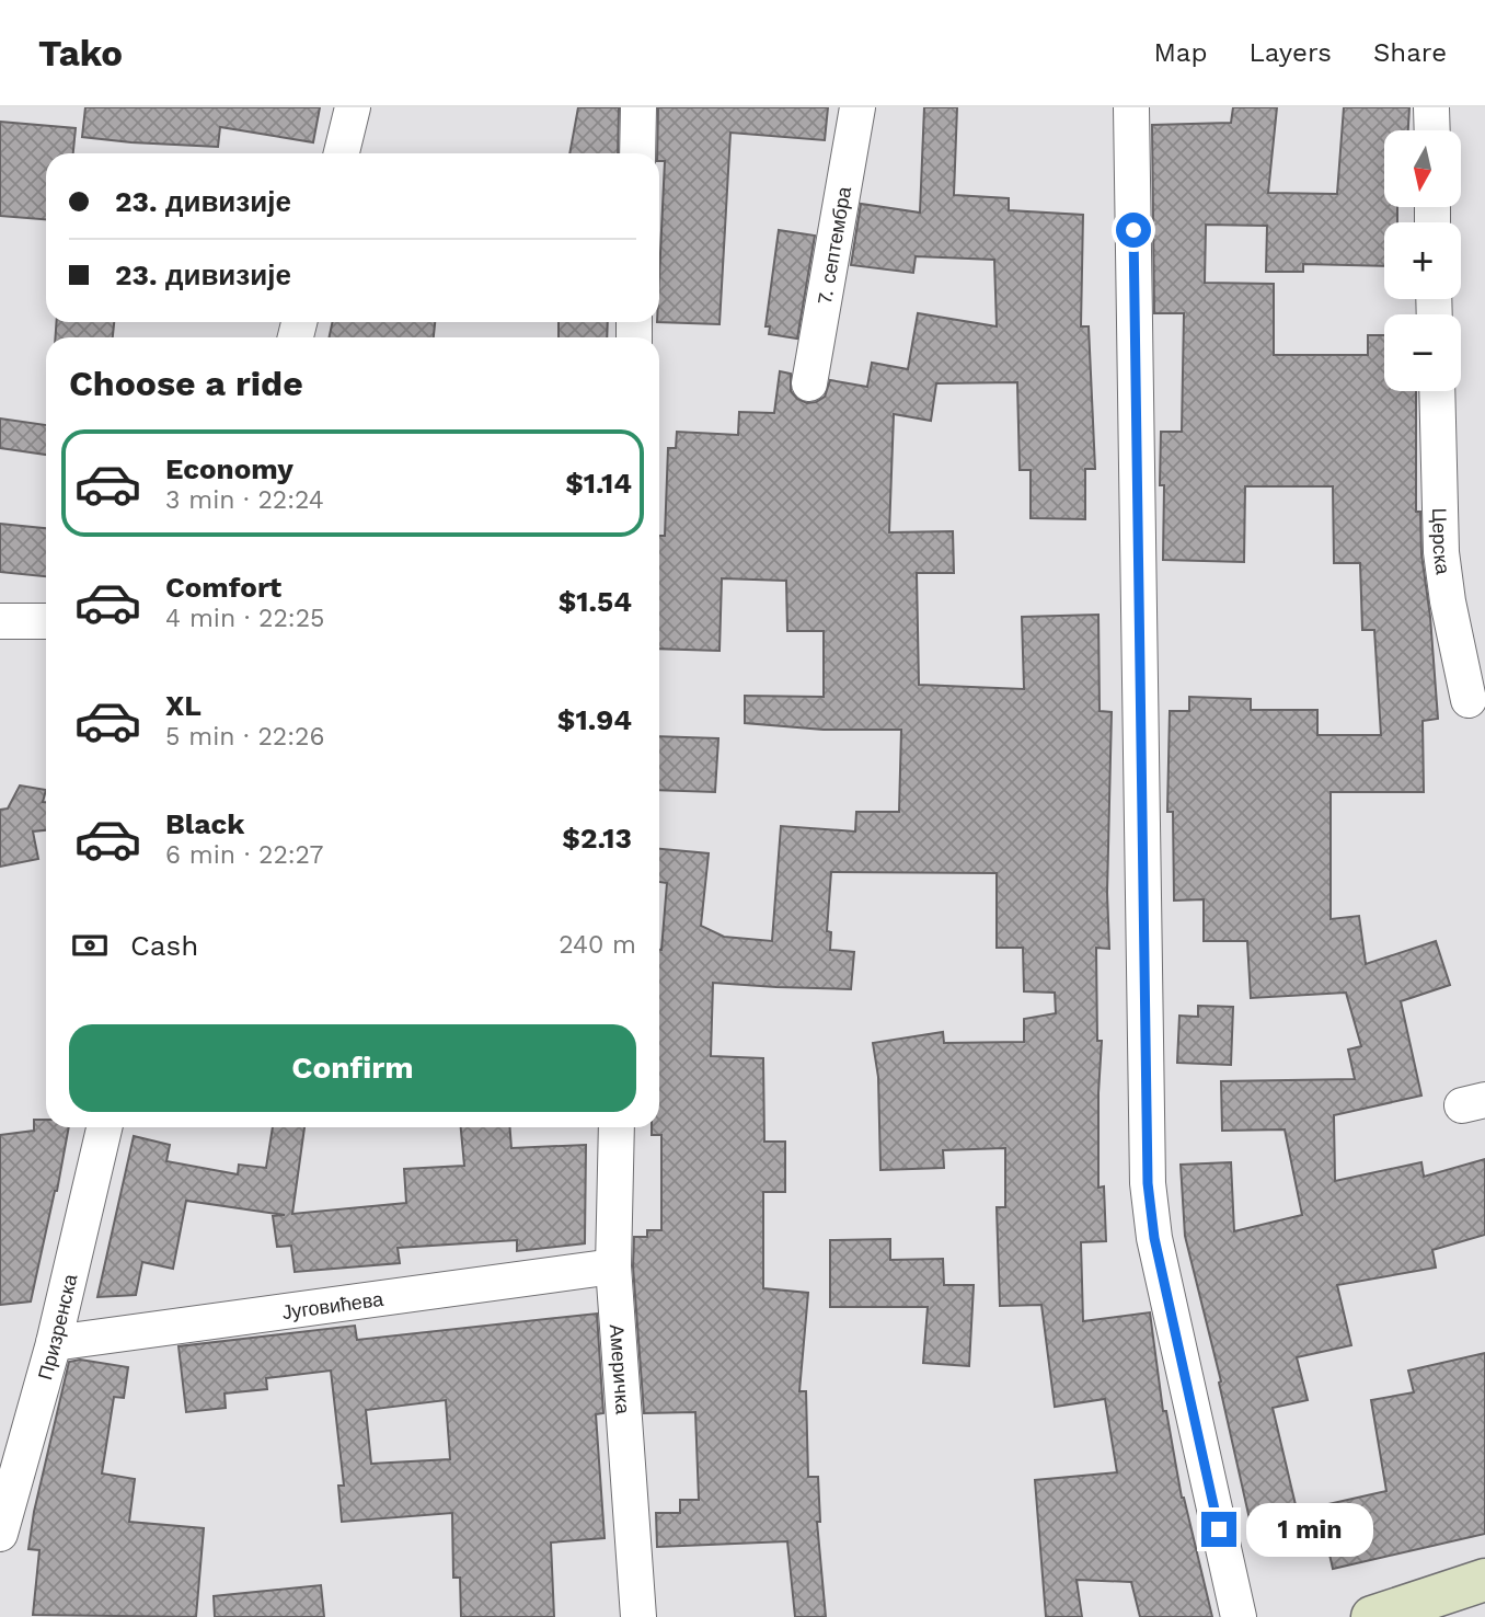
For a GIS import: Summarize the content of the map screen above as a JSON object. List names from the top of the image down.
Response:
{
  "streets": {
    "street": [
      "7. септембра",
      "Церска",
      "Југовићева",
      "Призренска",
      "Америчка"
    ]
  },
  "crossings": [
    ["Југовићева", "Призренска"],
    ["Југовићева", "Америчка"]
  ],
  "north": "bottom",
  "page": {
    "header": "Tako",
    "nav": ["Map", "Layers", "Share"],
    "map_buttons": ["+", "−"],
    "banner": ["23. дивизије", "23. дивизије"],
    "heading": "Choose a ride",
    "list": [
      {
        "name": "Economy",
        "note": "3 min · 22:24",
        "value": "$1.14"
      },
      {
        "name": "Comfort",
        "note": "4 min · 22:25",
        "value": "$1.54"
      },
      {
        "name": "XL",
        "note": "5 min · 22:26",
        "value": "$1.94"
      },
      {
        "name": "Black",
        "note": "6 min · 22:27",
        "value": "$2.13"
      }
    ],
    "pay": ["Cash", "240 m"],
    "buttons": "Confirm",
    "bubble": "1 min"
  }
}
